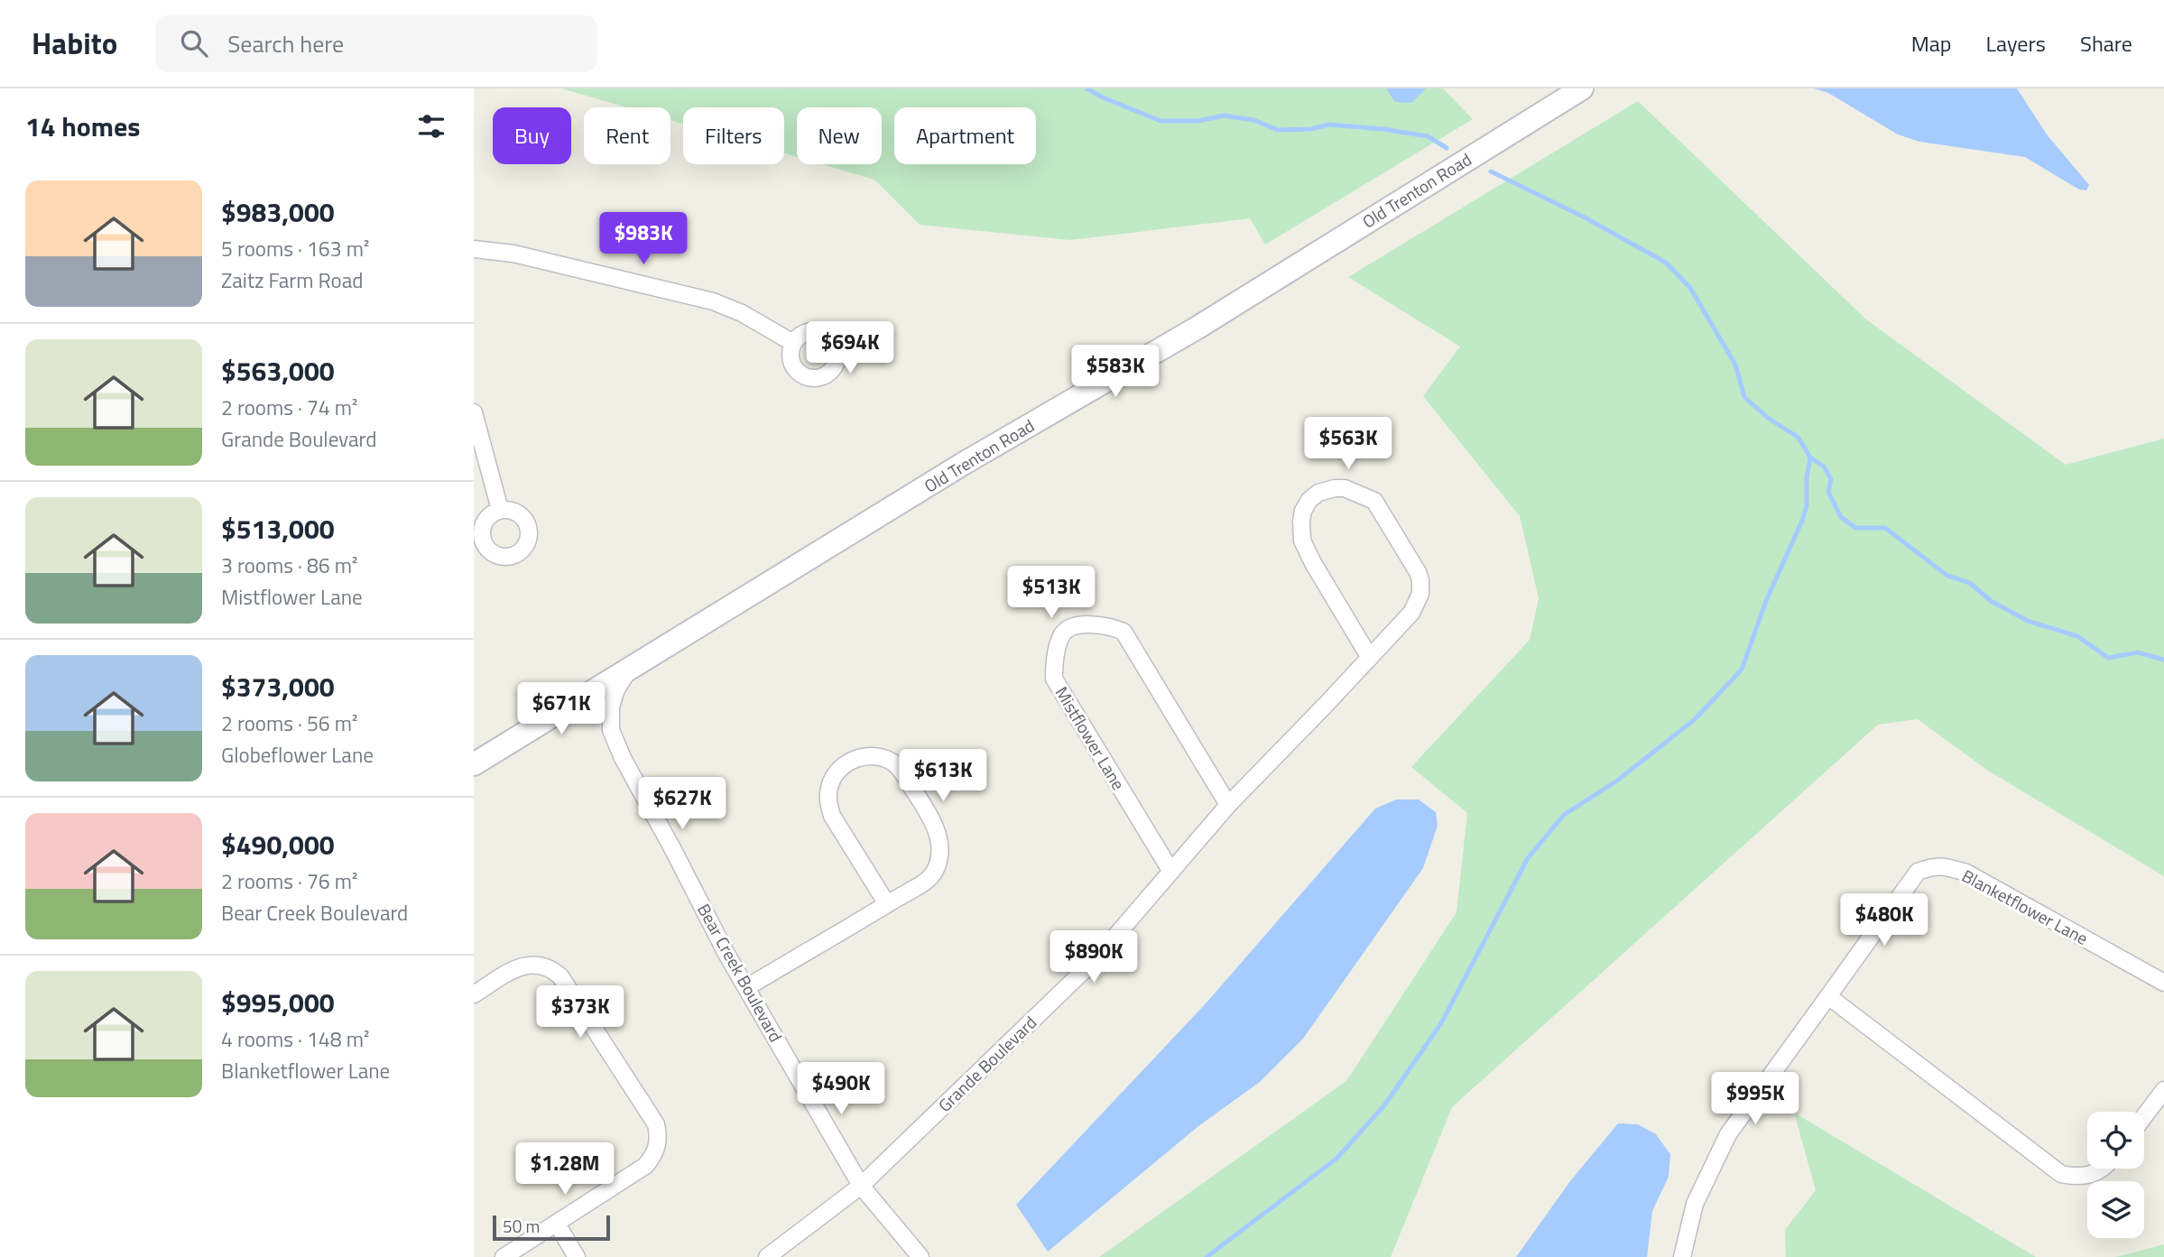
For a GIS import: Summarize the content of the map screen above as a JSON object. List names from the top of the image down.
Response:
{
  "streets": {
    "main road": ["Old Trenton Road"],
    "street": [
      "Mistflower Lane",
      "Blanketflower Lane",
      "Bear Creek Boulevard",
      "Grande Boulevard"
    ]
  },
  "crossings": [
    ["Old Trenton Road", "Bear Creek Boulevard"],
    ["Mistflower Lane", "Grande Boulevard"],
    ["Bear Creek Boulevard", "Grande Boulevard"]
  ],
  "scale_bar": "50 m",
  "page": {
    "header": "Habito",
    "search": "Search here",
    "nav": ["Map", "Layers", "Share"],
    "heading": "14 homes",
    "chip": [
      "Buy",
      "Rent",
      "Filters",
      "New",
      "Apartment"
    ],
    "list": [
      {
        "name": "$983,000",
        "note": "5 rooms · 163 m² · Zaitz Farm Road"
      },
      {
        "name": "$563,000",
        "note": "2 rooms · 74 m² · Grande Boulevard"
      },
      {
        "name": "$513,000",
        "note": "3 rooms · 86 m² · Mistflower Lane"
      },
      {
        "name": "$373,000",
        "note": "2 rooms · 56 m² · Globeflower Lane"
      },
      {
        "name": "$490,000",
        "note": "2 rooms · 76 m² · Bear Creek Boulevard"
      },
      {
        "name": "$995,000",
        "note": "4 rooms · 148 m² · Blanketflower Lane"
      }
    ],
    "price": [
      "$983K",
      "$694K",
      "$583K",
      "$563K",
      "$513K",
      "$671K",
      "$613K",
      "$627K",
      "$480K",
      "$890K",
      "$373K",
      "$490K",
      "$995K",
      "$1.28M"
    ],
    "scale": "50 m"
  }
}
